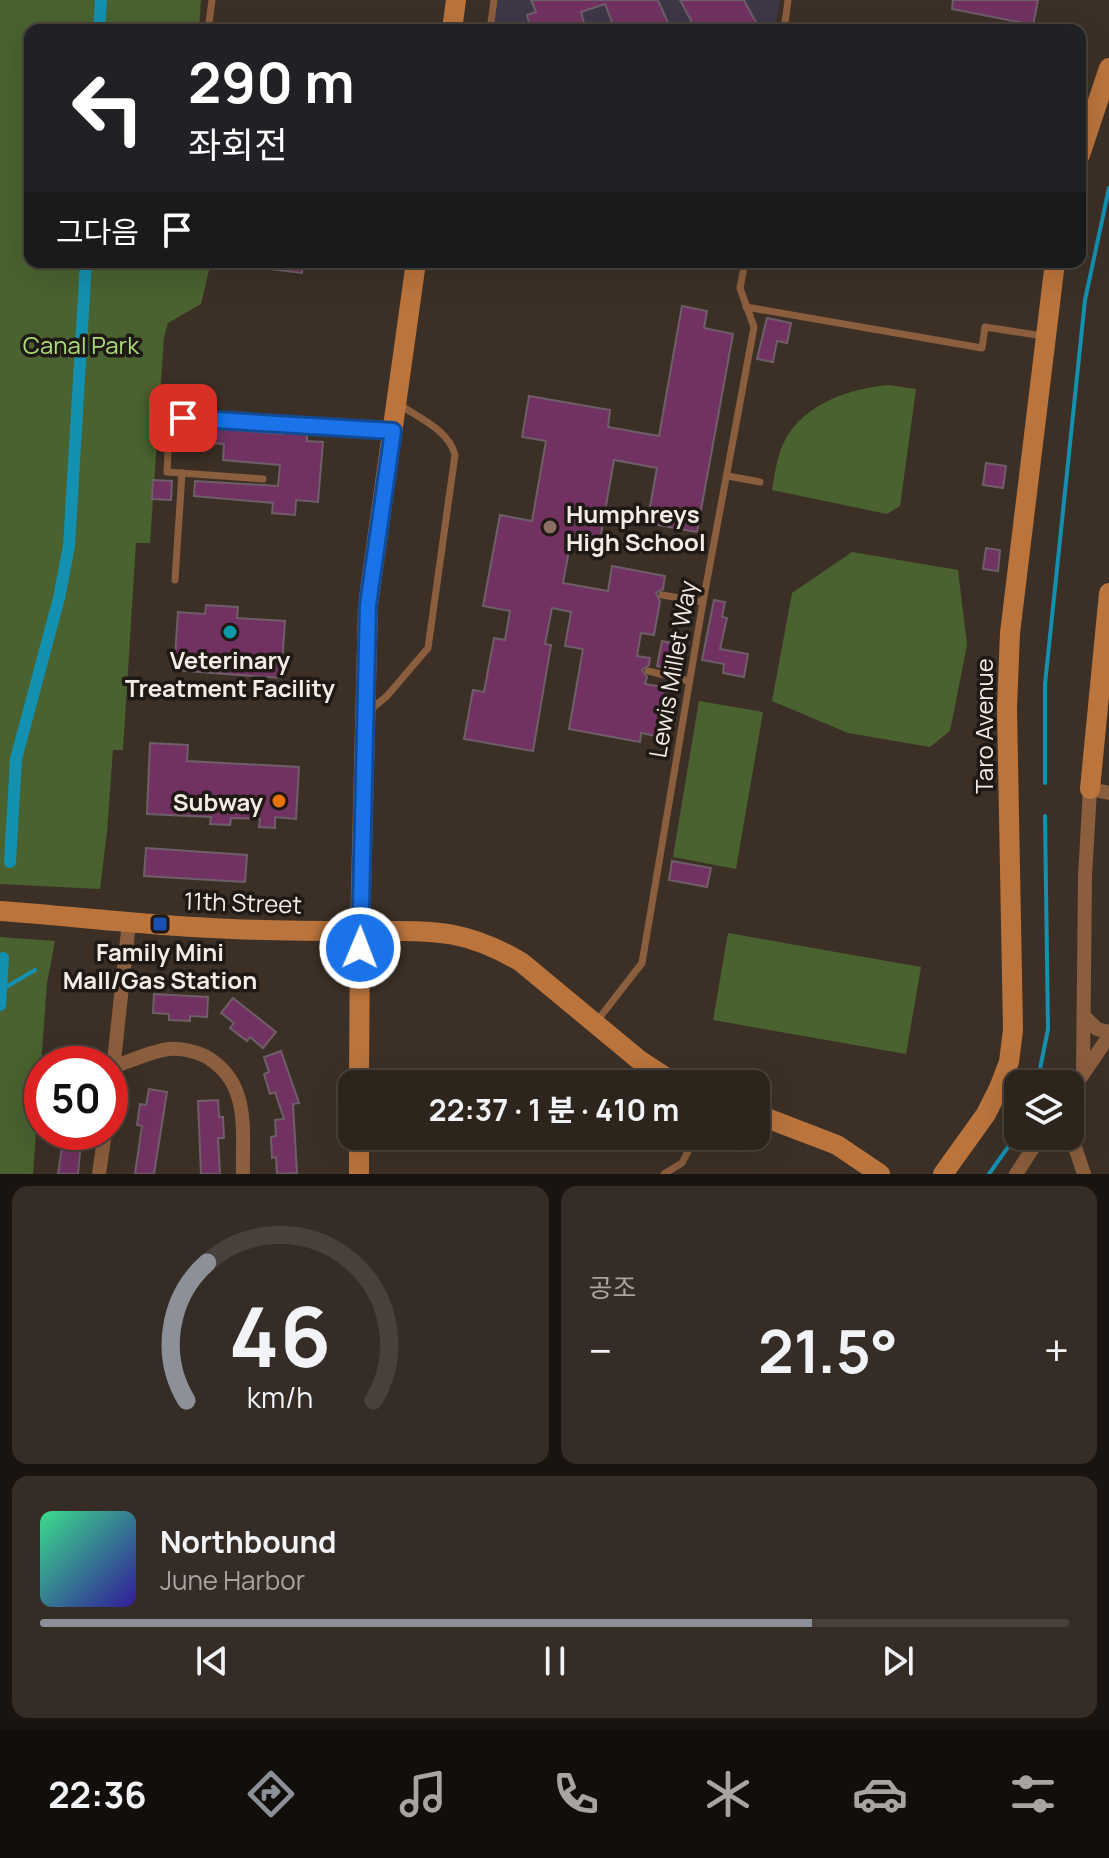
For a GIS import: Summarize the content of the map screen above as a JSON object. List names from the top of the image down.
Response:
{
  "streets": {
    "street": ["Taro Avenue", "11th Street"],
    "lane": ["Lewis Millet Way"]
  },
  "crossings": [
    ["Lewis Millet Way", "11th Street"]
  ],
  "parks": ["Canal Park"],
  "places": {
    "other": ["Humphreys High School", "Veterinary Treatment Facility", "Subway"],
    "transit": ["Family Mini Mall/Gas Station"]
  },
  "page": {
    "turn": ["290 m", "좌회전"],
    "then": "그다음",
    "limit": "50",
    "trip": "22:37 · 1 분 · 410 m",
    "tile": "공조",
    "heat": ["−", "21.5°", "+"],
    "song": ["Northbound", "June Harbor"],
    "tabs": "22:36",
    "gauge": ["46", "km/h"]
  }
}
